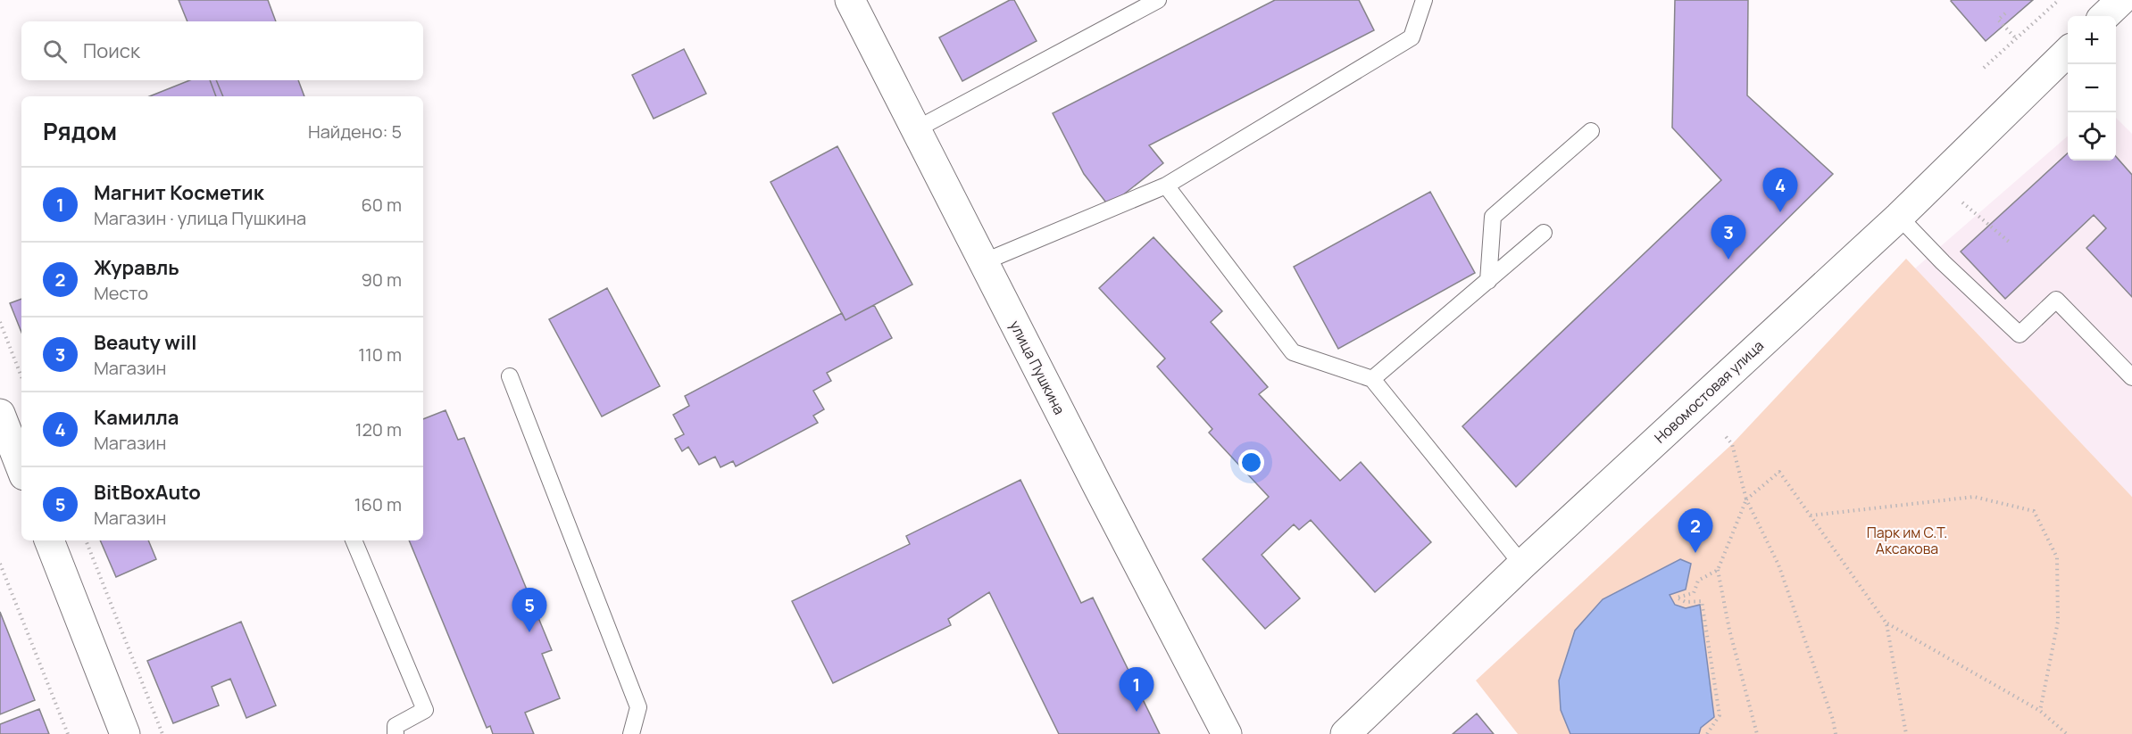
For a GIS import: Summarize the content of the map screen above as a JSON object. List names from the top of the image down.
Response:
{
  "streets": {
    "street": ["улица Пушкина", "Новомостовая улица"]
  },
  "parks": ["Парк им С.Т. Аксакова"],
  "page": {
    "map_buttons": ["+", "−"],
    "search": "Поиск",
    "heading": ["Рядом", "Найдено: 5"],
    "list": [
      {
        "mark": "1",
        "name": "Магнит Косметик",
        "note": "Магазин · улица Пушкина",
        "value": "60 m"
      },
      {
        "mark": "2",
        "name": "Журавль",
        "note": "Место",
        "value": "90 m"
      },
      {
        "mark": "3",
        "name": "Beauty will",
        "note": "Магазин",
        "value": "110 m"
      },
      {
        "mark": "4",
        "name": "Камилла",
        "note": "Магазин",
        "value": "120 m"
      },
      {
        "mark": "5",
        "name": "BitBoxAuto",
        "note": "Магазин",
        "value": "160 m"
      }
    ],
    "pins": [
      "4",
      "3",
      "2",
      "5",
      "1"
    ]
  }
}
